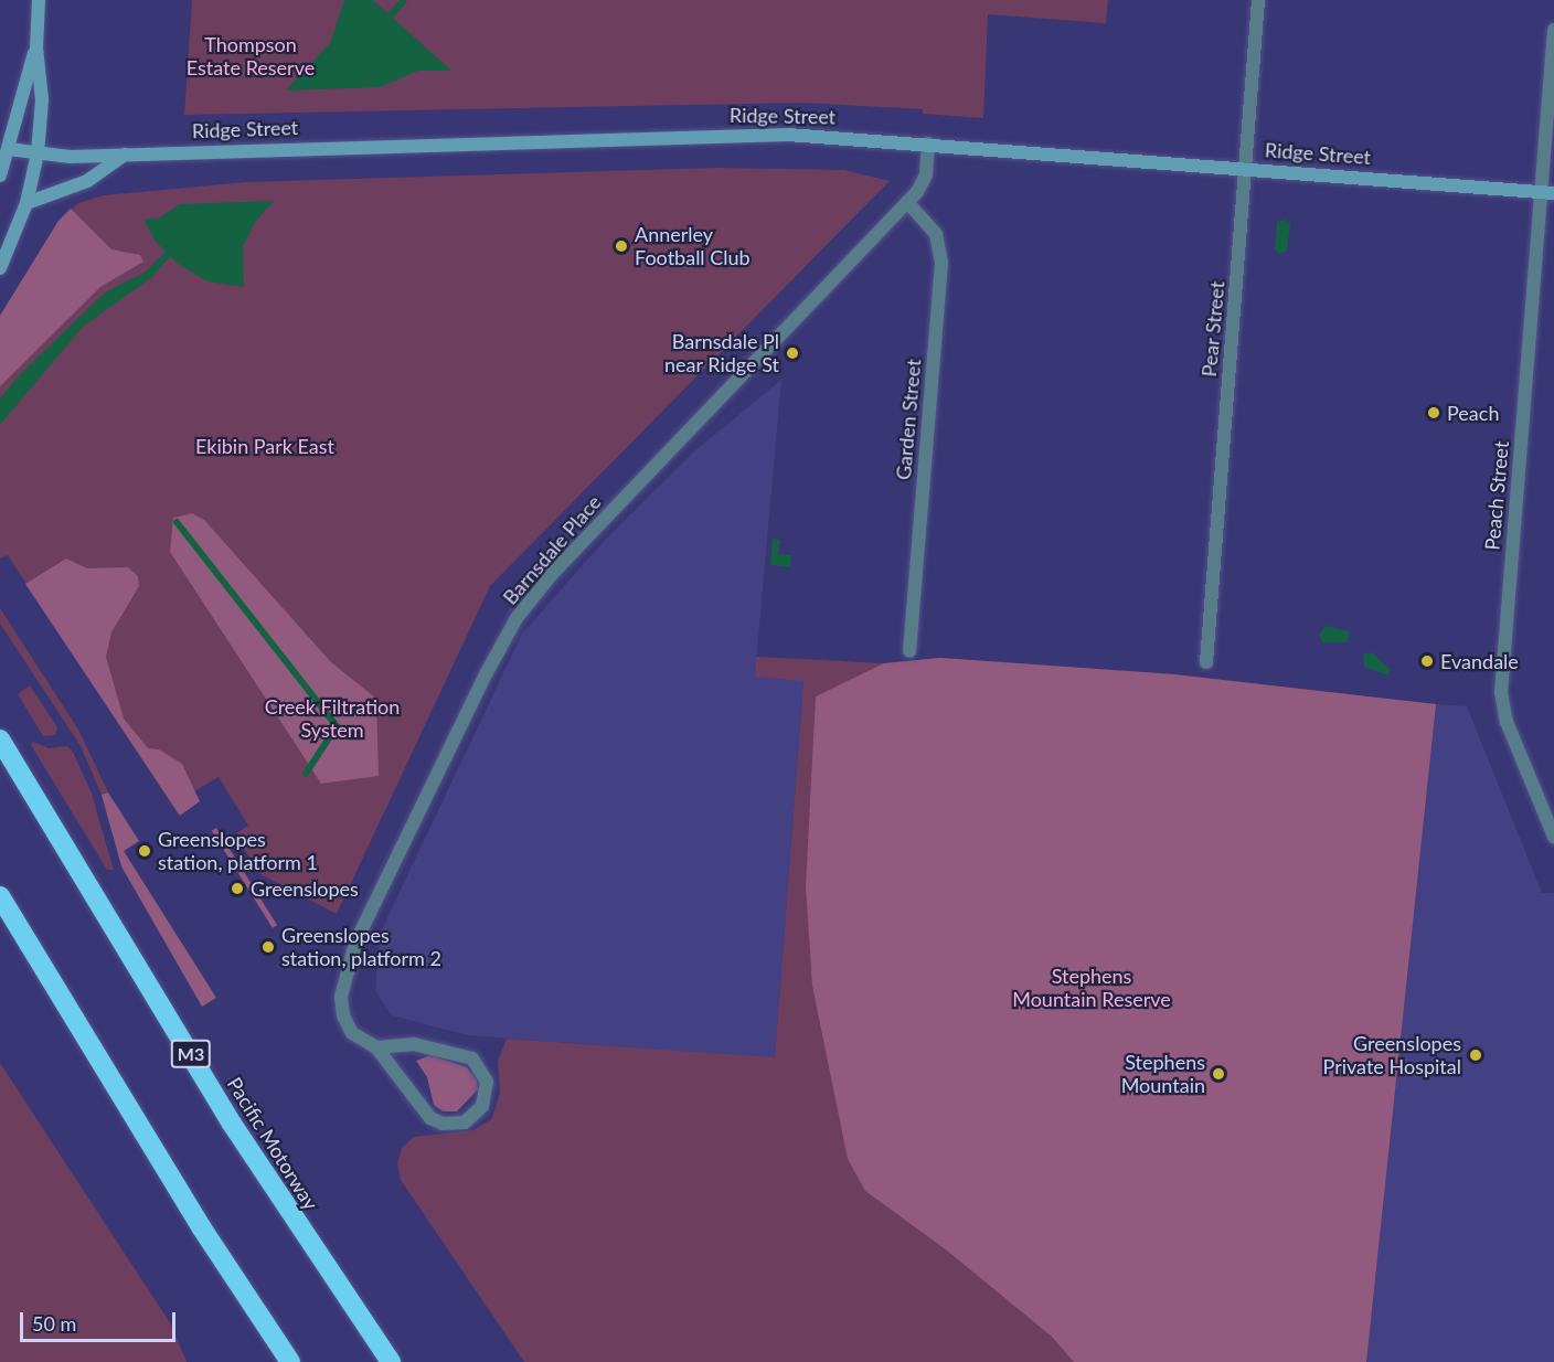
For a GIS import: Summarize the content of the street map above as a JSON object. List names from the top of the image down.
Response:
{
  "streets": {
    "highway": ["M3", "Pacific Motorway"],
    "street": [
      "Ridge Street",
      "Pear Street",
      "Garden Street",
      "Peach Street",
      "Barnsdale Place"
    ]
  },
  "crossings": [
    ["Ridge Street", "Pear Street"],
    ["Ridge Street", "Peach Street"],
    ["Ridge Street", "Barnsdale Place"],
    ["Garden Street", "Barnsdale Place"]
  ],
  "parks": [
    "Thompson Estate Reserve",
    "Ekibin Park East",
    "Creek Filtration System",
    "Stephens Mountain Reserve"
  ],
  "places": [
    "Annerley Football Club",
    "Barnsdale Pl near Ridge St",
    "Peach",
    "Evandale",
    "Greenslopes station, platform 1",
    "Greenslopes",
    "Greenslopes station, platform 2",
    "Greenslopes Private Hospital",
    "Stephens Mountain"
  ],
  "scale_bar": "50 m"
}
